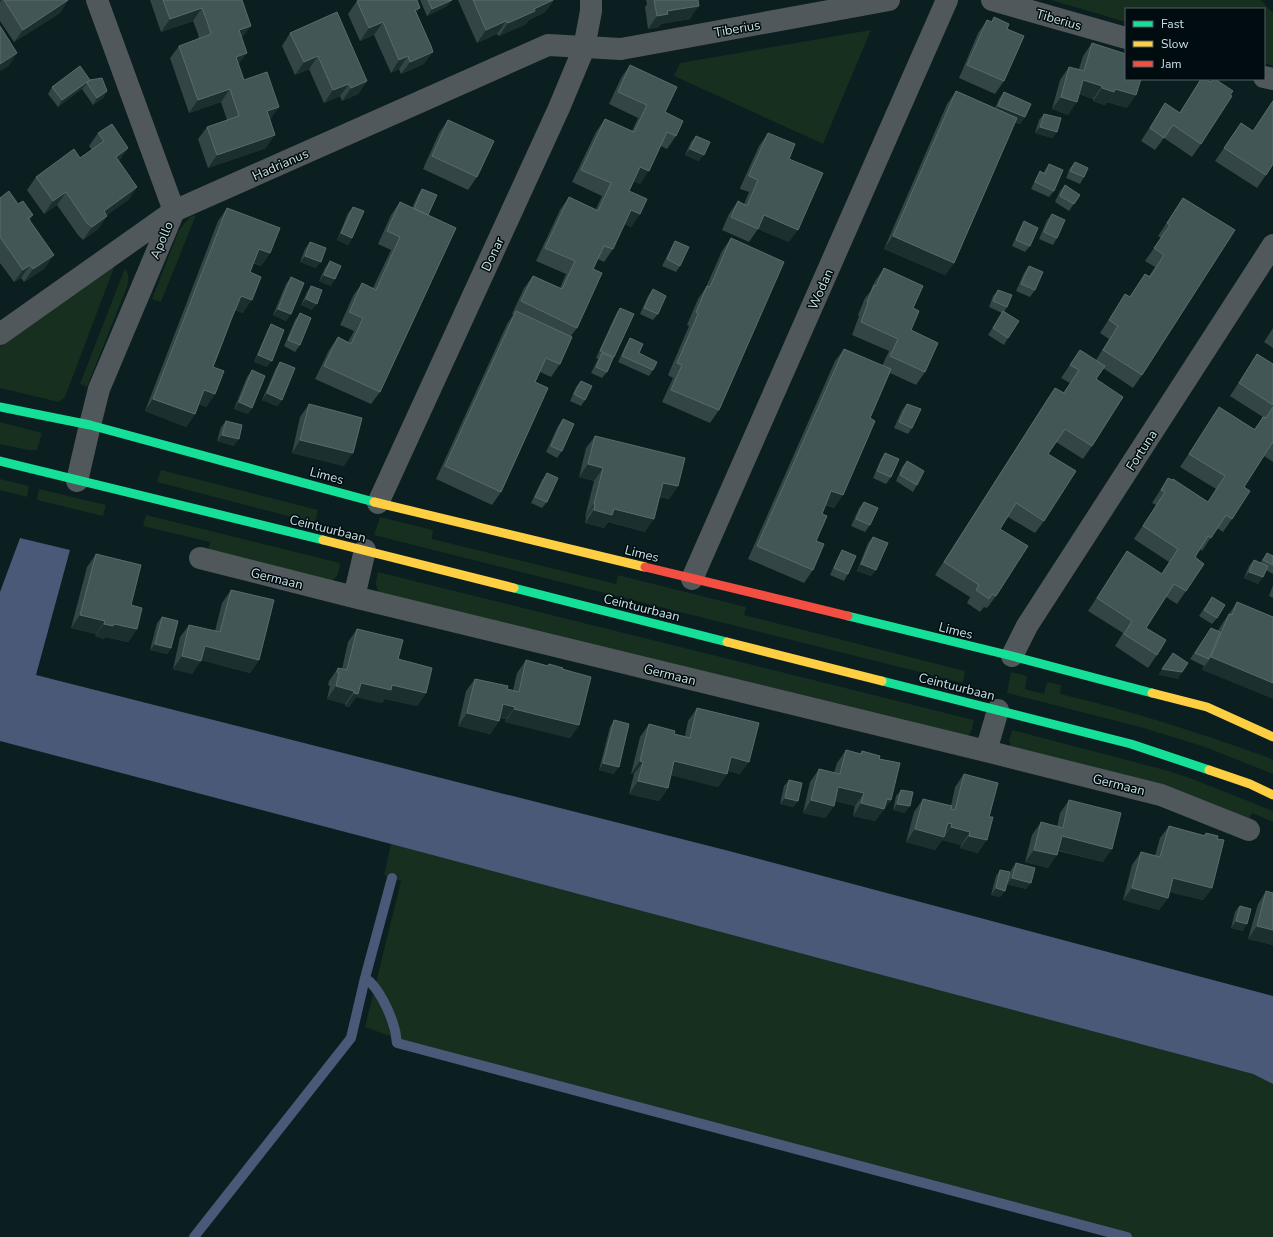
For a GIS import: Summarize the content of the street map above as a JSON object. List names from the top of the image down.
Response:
{
  "streets": {
    "street": [
      "Tiberius",
      "Hadrianus",
      "Apollo",
      "Donar",
      "Wodan",
      "Fortuna",
      "Limes",
      "Ceintuurbaan",
      "Germaan"
    ]
  },
  "crossings": [
    ["Tiberius", "Hadrianus"],
    ["Tiberius", "Donar"],
    ["Hadrianus", "Apollo"],
    ["Hadrianus", "Donar"],
    ["Apollo", "Limes"],
    ["Apollo", "Ceintuurbaan"],
    ["Donar", "Limes"],
    ["Wodan", "Limes"],
    ["Fortuna", "Limes"]
  ],
  "legend": ["Fast", "Slow", "Jam"]
}
